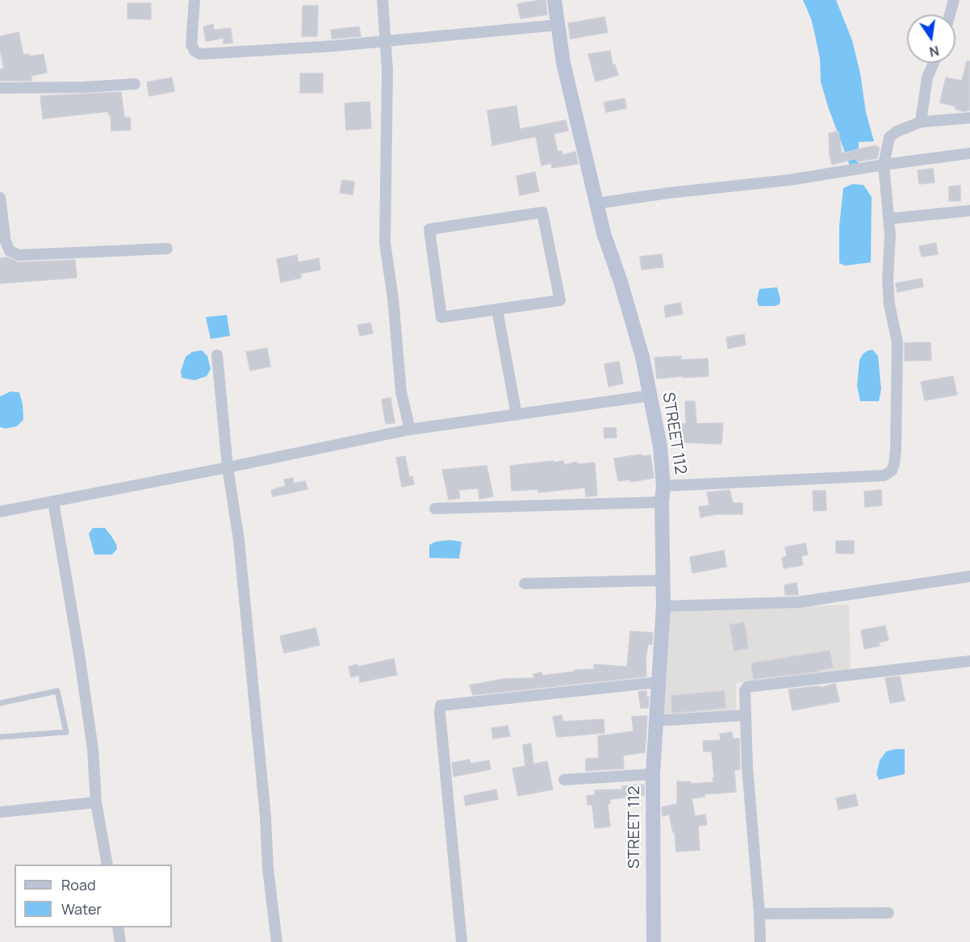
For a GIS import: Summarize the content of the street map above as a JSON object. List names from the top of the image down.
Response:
{
  "streets": {
    "street": ["STREET 112"]
  },
  "legend": ["Road", "Water"],
  "north": "bottom"
}
